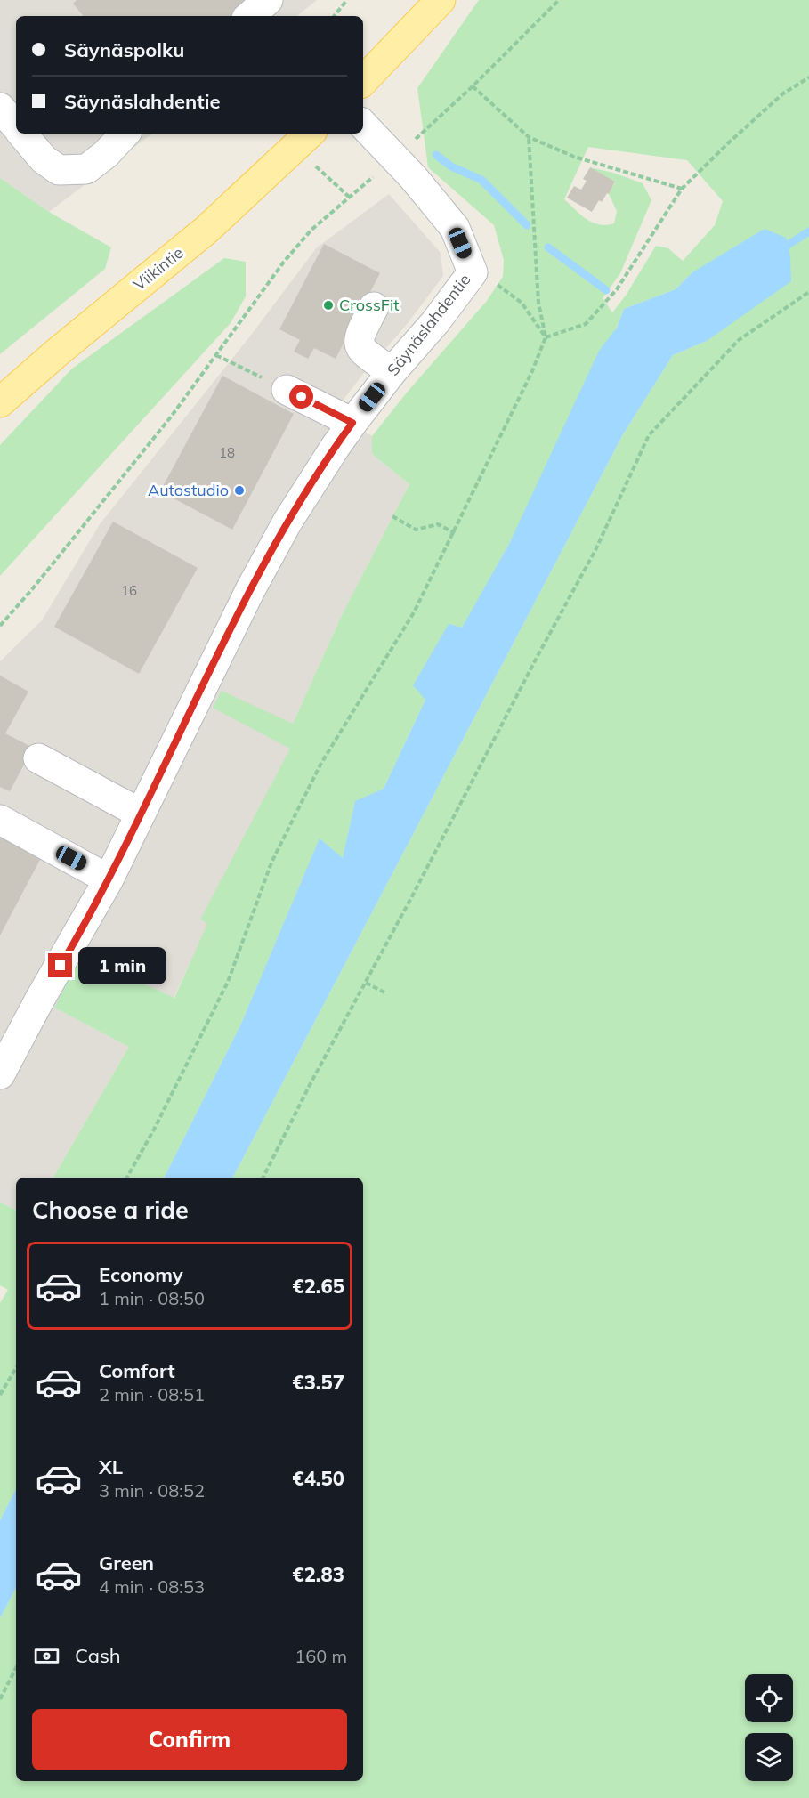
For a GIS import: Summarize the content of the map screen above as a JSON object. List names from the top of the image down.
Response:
{
  "streets": {
    "main road": ["Viikintie"],
    "street": ["Säynäslahdentie"]
  },
  "places": ["CrossFit", "Autostudio"],
  "house_numbers": ["18", "16"],
  "page": {
    "banner": ["Säynäspolku", "Säynäslahdentie"],
    "bubble": "1 min",
    "heading": "Choose a ride",
    "list": [
      {
        "name": "Economy",
        "note": "1 min · 08:50",
        "value": "€2.65"
      },
      {
        "name": "Comfort",
        "note": "2 min · 08:51",
        "value": "€3.57"
      },
      {
        "name": "XL",
        "note": "3 min · 08:52",
        "value": "€4.50"
      },
      {
        "name": "Green",
        "note": "4 min · 08:53",
        "value": "€2.83"
      }
    ],
    "pay": ["Cash", "160 m"],
    "buttons": "Confirm"
  }
}
